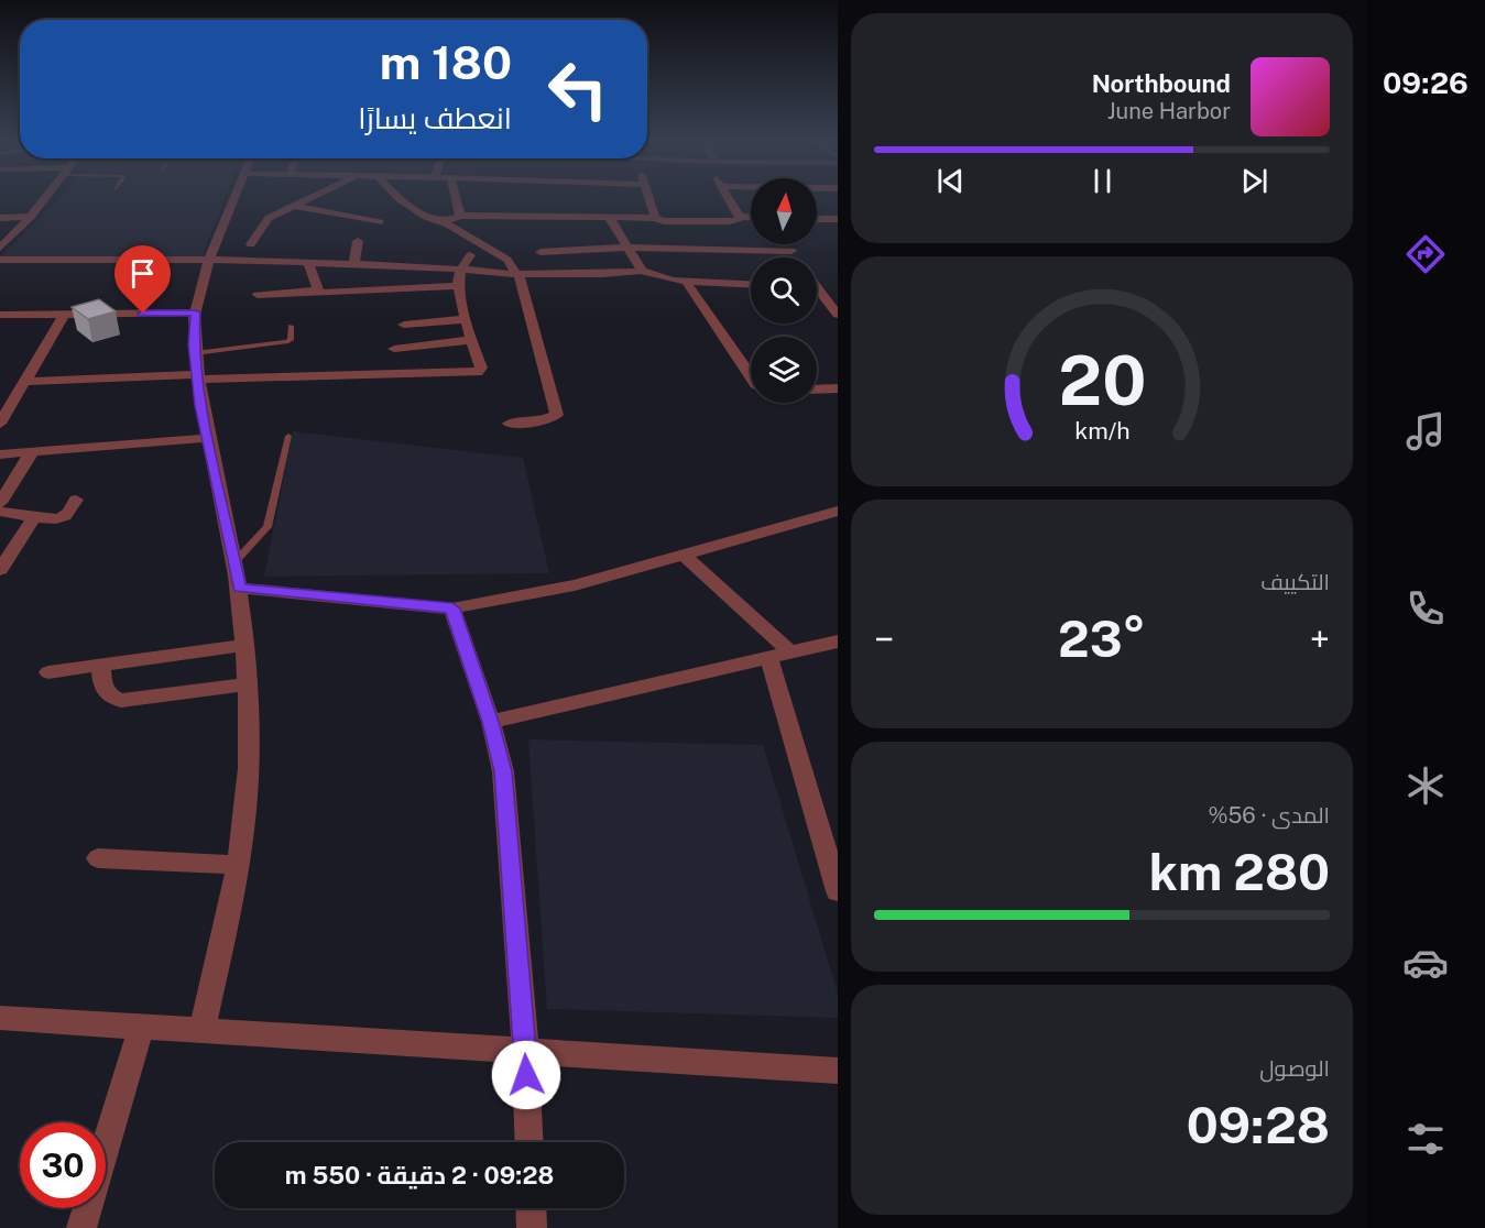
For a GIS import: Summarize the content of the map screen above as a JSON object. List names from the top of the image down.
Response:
{
  "north": "top",
  "page": {
    "tabs": "09:26",
    "turn": ["180 m", "انعطف يسارًا"],
    "song": ["Northbound", "June Harbor"],
    "tile": [
      "التكييف",
      ["المدى · 56%", "280 km"],
      ["الوصول", "09:28"]
    ],
    "heat": ["−", "23°", "+"],
    "limit": "30",
    "trip": "09:28 · 2 دقيقة · 550 m",
    "gauge": ["20", "km/h"]
  }
}
